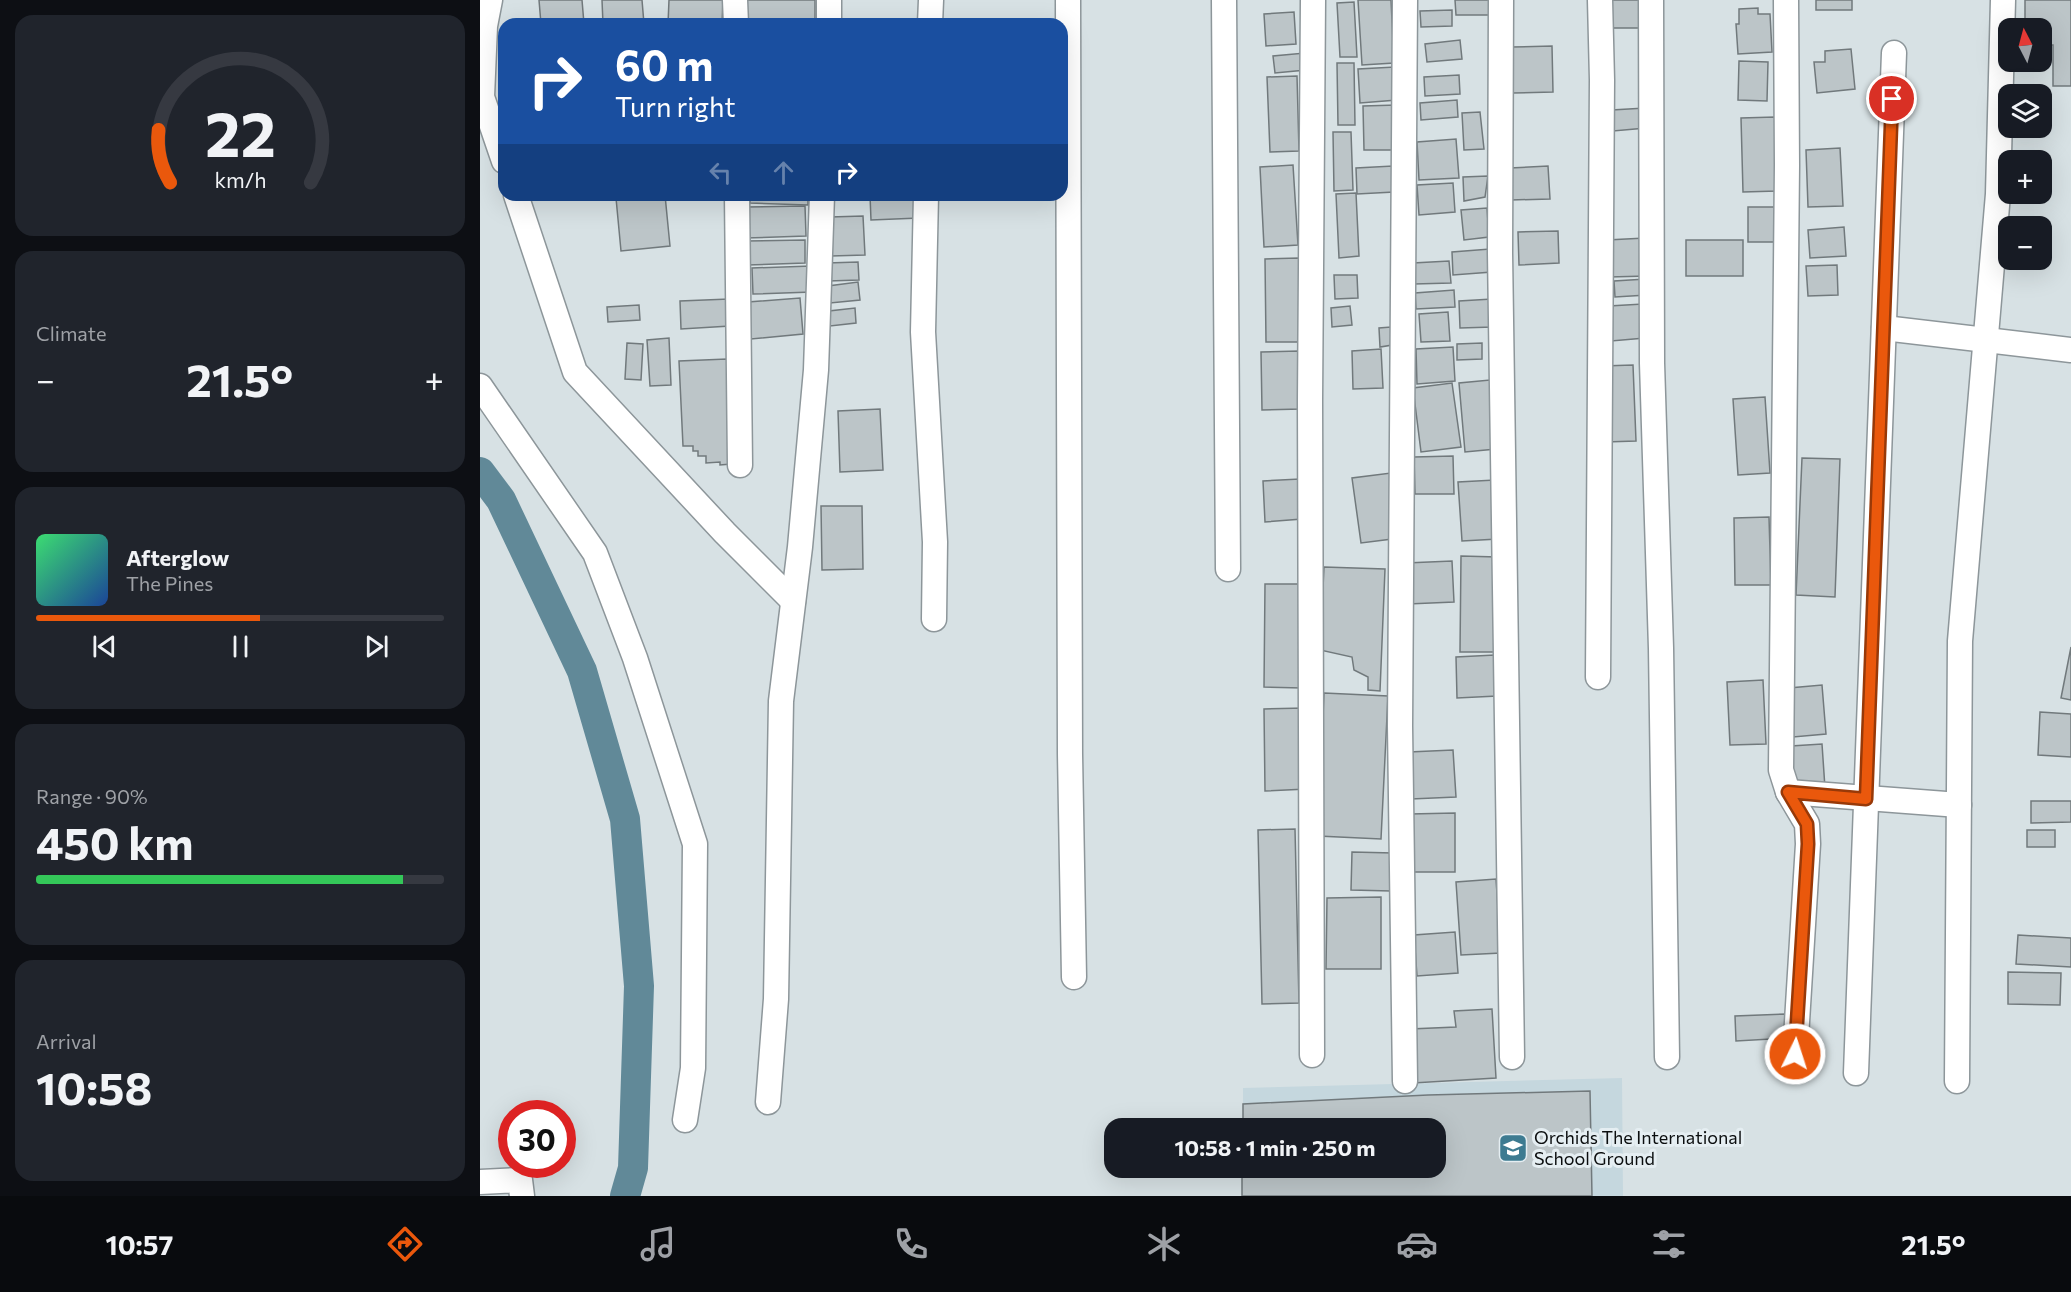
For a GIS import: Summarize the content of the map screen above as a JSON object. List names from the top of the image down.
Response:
{
  "places": {
    "school or university": ["Orchids The International School Ground"]
  },
  "north": "top",
  "page": {
    "map_buttons": ["+", "−"],
    "turn": ["60 m", "Turn right"],
    "tile": [
      "Climate",
      ["Range · 90%", "450 km"],
      ["Arrival", "10:58"]
    ],
    "heat": ["−", "21.5°", "+"],
    "song": ["Afterglow", "The Pines"],
    "limit": "30",
    "trip": "10:58 · 1 min · 250 m",
    "tabs": ["10:57", "21.5°"],
    "gauge": ["22", "km/h"]
  }
}
